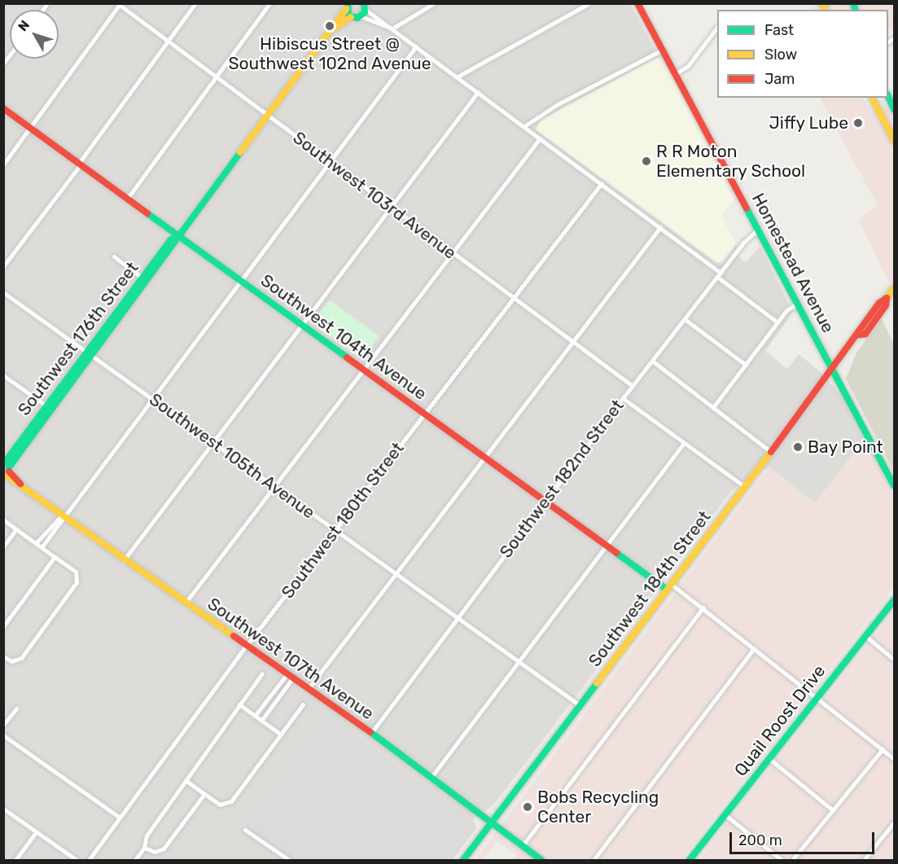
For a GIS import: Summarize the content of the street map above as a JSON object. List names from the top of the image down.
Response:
{
  "streets": {
    "main road": [
      "Homestead Avenue",
      "Southwest 104th Avenue",
      "Southwest 176th Street",
      "Southwest 184th Street",
      "Southwest 107th Avenue",
      "Quail Roost Drive"
    ],
    "street": [
      "Southwest 103rd Avenue",
      "Southwest 105th Avenue",
      "Southwest 182nd Street",
      "Southwest 180th Street"
    ]
  },
  "crossings": [
    ["Southwest 103rd Avenue", "Southwest 176th Street"],
    ["Southwest 103rd Avenue", "Southwest 182nd Street"],
    ["Southwest 103rd Avenue", "Southwest 180th Street"],
    ["Homestead Avenue", "Southwest 182nd Street"],
    ["Homestead Avenue", "Southwest 184th Street"],
    ["Southwest 104th Avenue", "Southwest 176th Street"],
    ["Southwest 104th Avenue", "Southwest 182nd Street"],
    ["Southwest 104th Avenue", "Southwest 180th Street"],
    ["Southwest 104th Avenue", "Southwest 184th Street"],
    ["Southwest 176th Street", "Southwest 105th Avenue"],
    ["Southwest 176th Street", "Southwest 107th Avenue"],
    ["Southwest 105th Avenue", "Southwest 182nd Street"],
    ["Southwest 105th Avenue", "Southwest 180th Street"],
    ["Southwest 105th Avenue", "Southwest 184th Street"],
    ["Southwest 182nd Street", "Southwest 107th Avenue"],
    ["Southwest 180th Street", "Southwest 107th Avenue"],
    ["Southwest 184th Street", "Southwest 107th Avenue"]
  ],
  "places": [
    "Hibiscus Street @ Southwest 102nd Avenue",
    "Jiffy Lube",
    "R R Moton Elementary School",
    "Bay Point",
    "Bobs Recycling Center"
  ],
  "legend": ["Fast", "Slow", "Jam"],
  "scale_bar": "200 m",
  "north": "top left"
}
